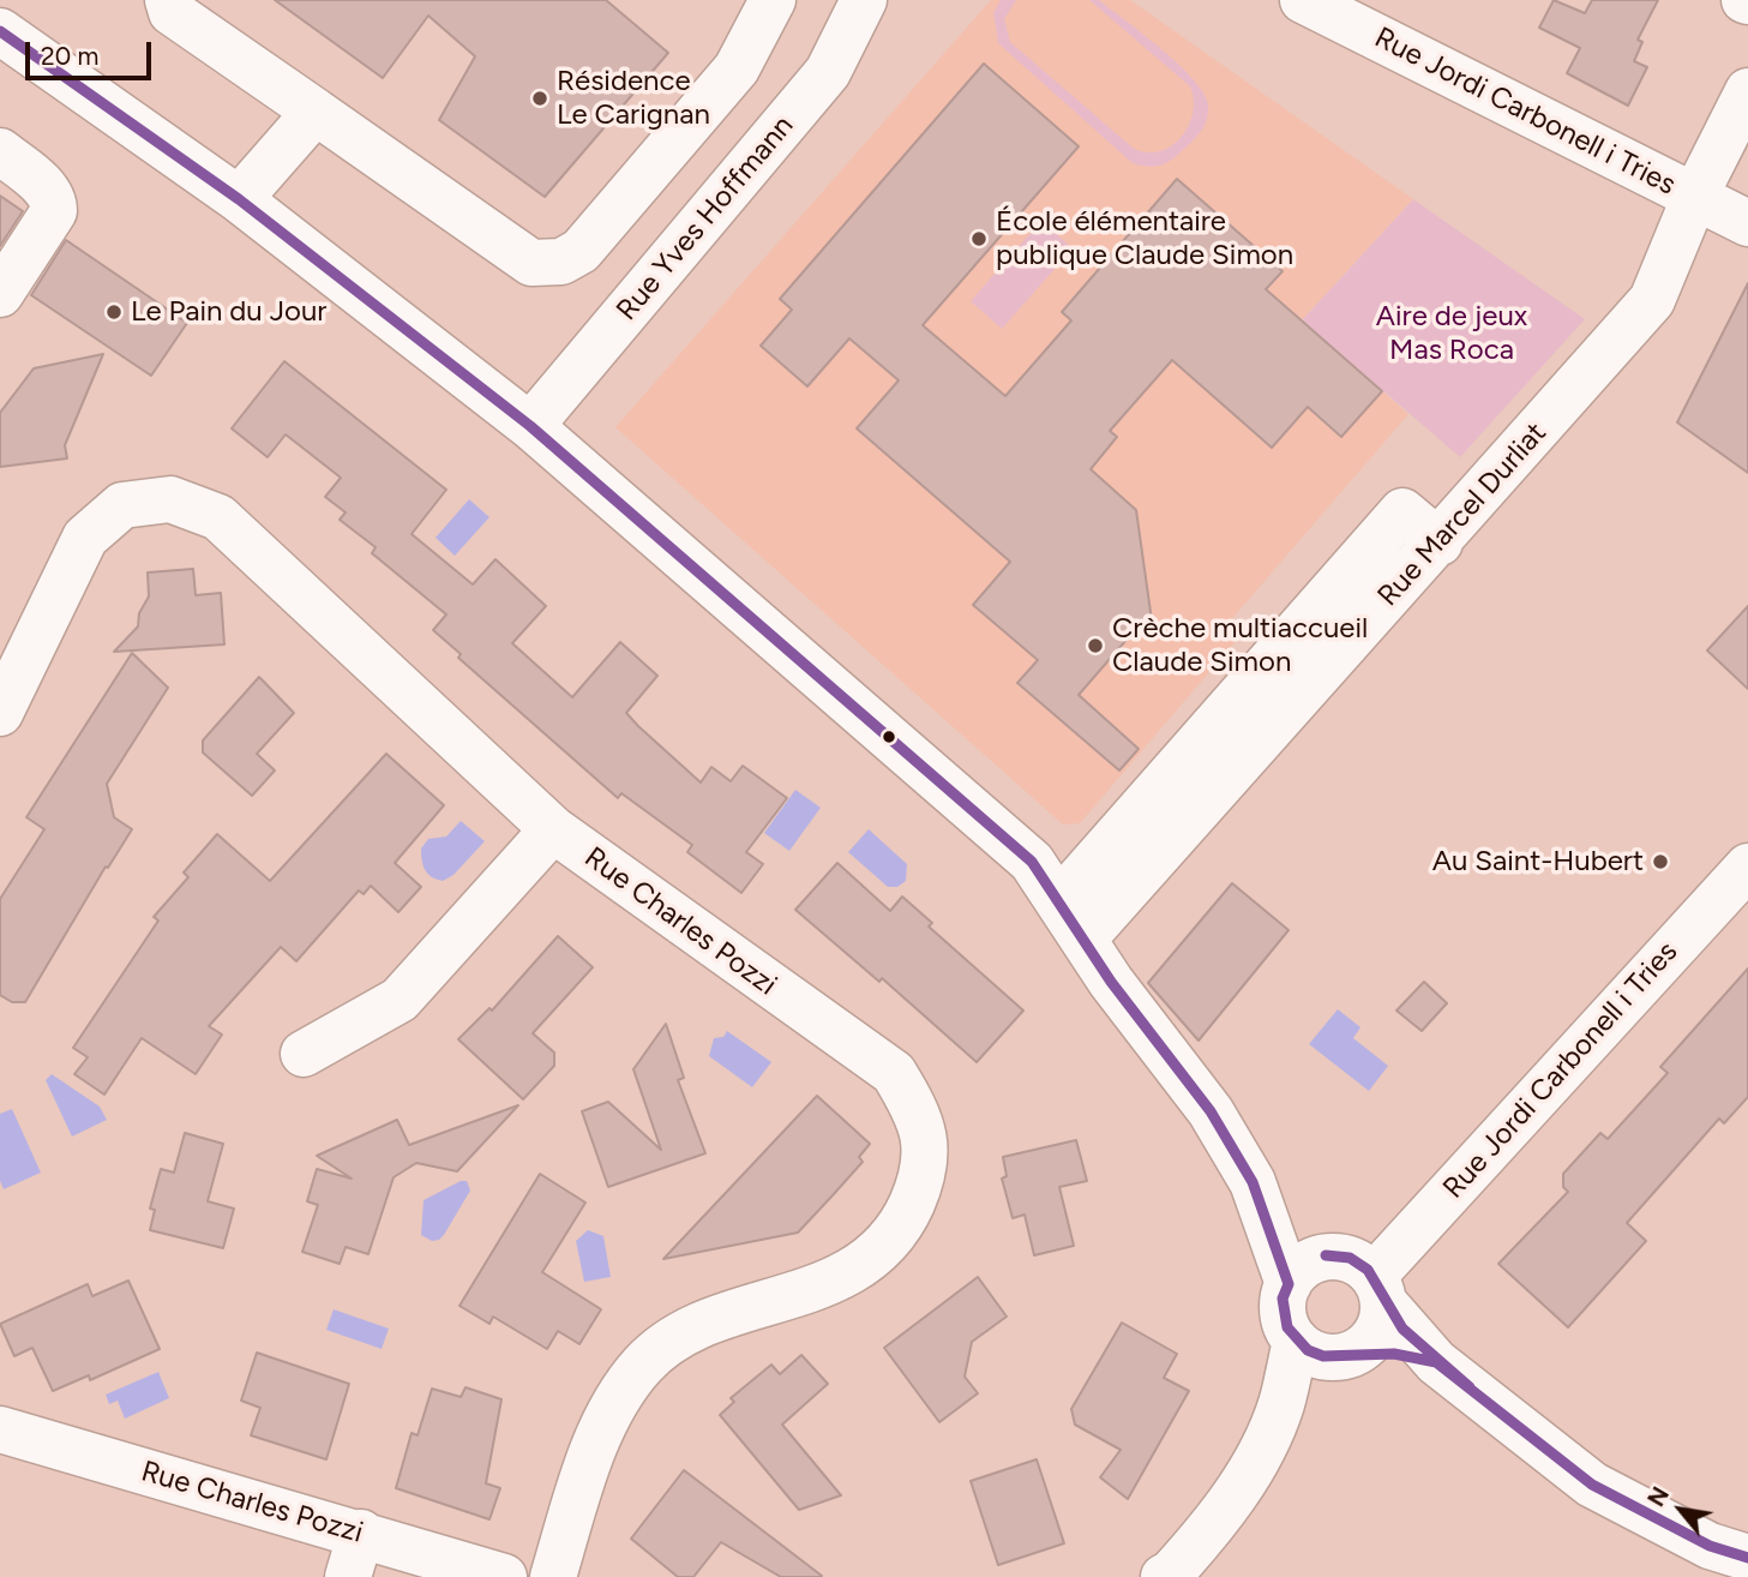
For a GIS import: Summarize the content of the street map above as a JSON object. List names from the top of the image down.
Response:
{
  "streets": {
    "street": [
      "Rue Jordi Carbonell i Tries",
      "Rue Yves Hoffmann",
      "Rue Marcel Durliat",
      "Rue Charles Pozzi"
    ]
  },
  "crossings": [
    ["Rue Jordi Carbonell i Tries", "Rue Marcel Durliat"]
  ],
  "parks": ["Aire de jeux Mas Roca"],
  "places": [
    "Résidence Le Carignan",
    "École élémentaire publique Claude Simon",
    "Le Pain du Jour",
    "Crèche multiaccueil Claude Simon",
    "Au Saint-Hubert"
  ],
  "scale_bar": "20 m",
  "north": "top left"
}
